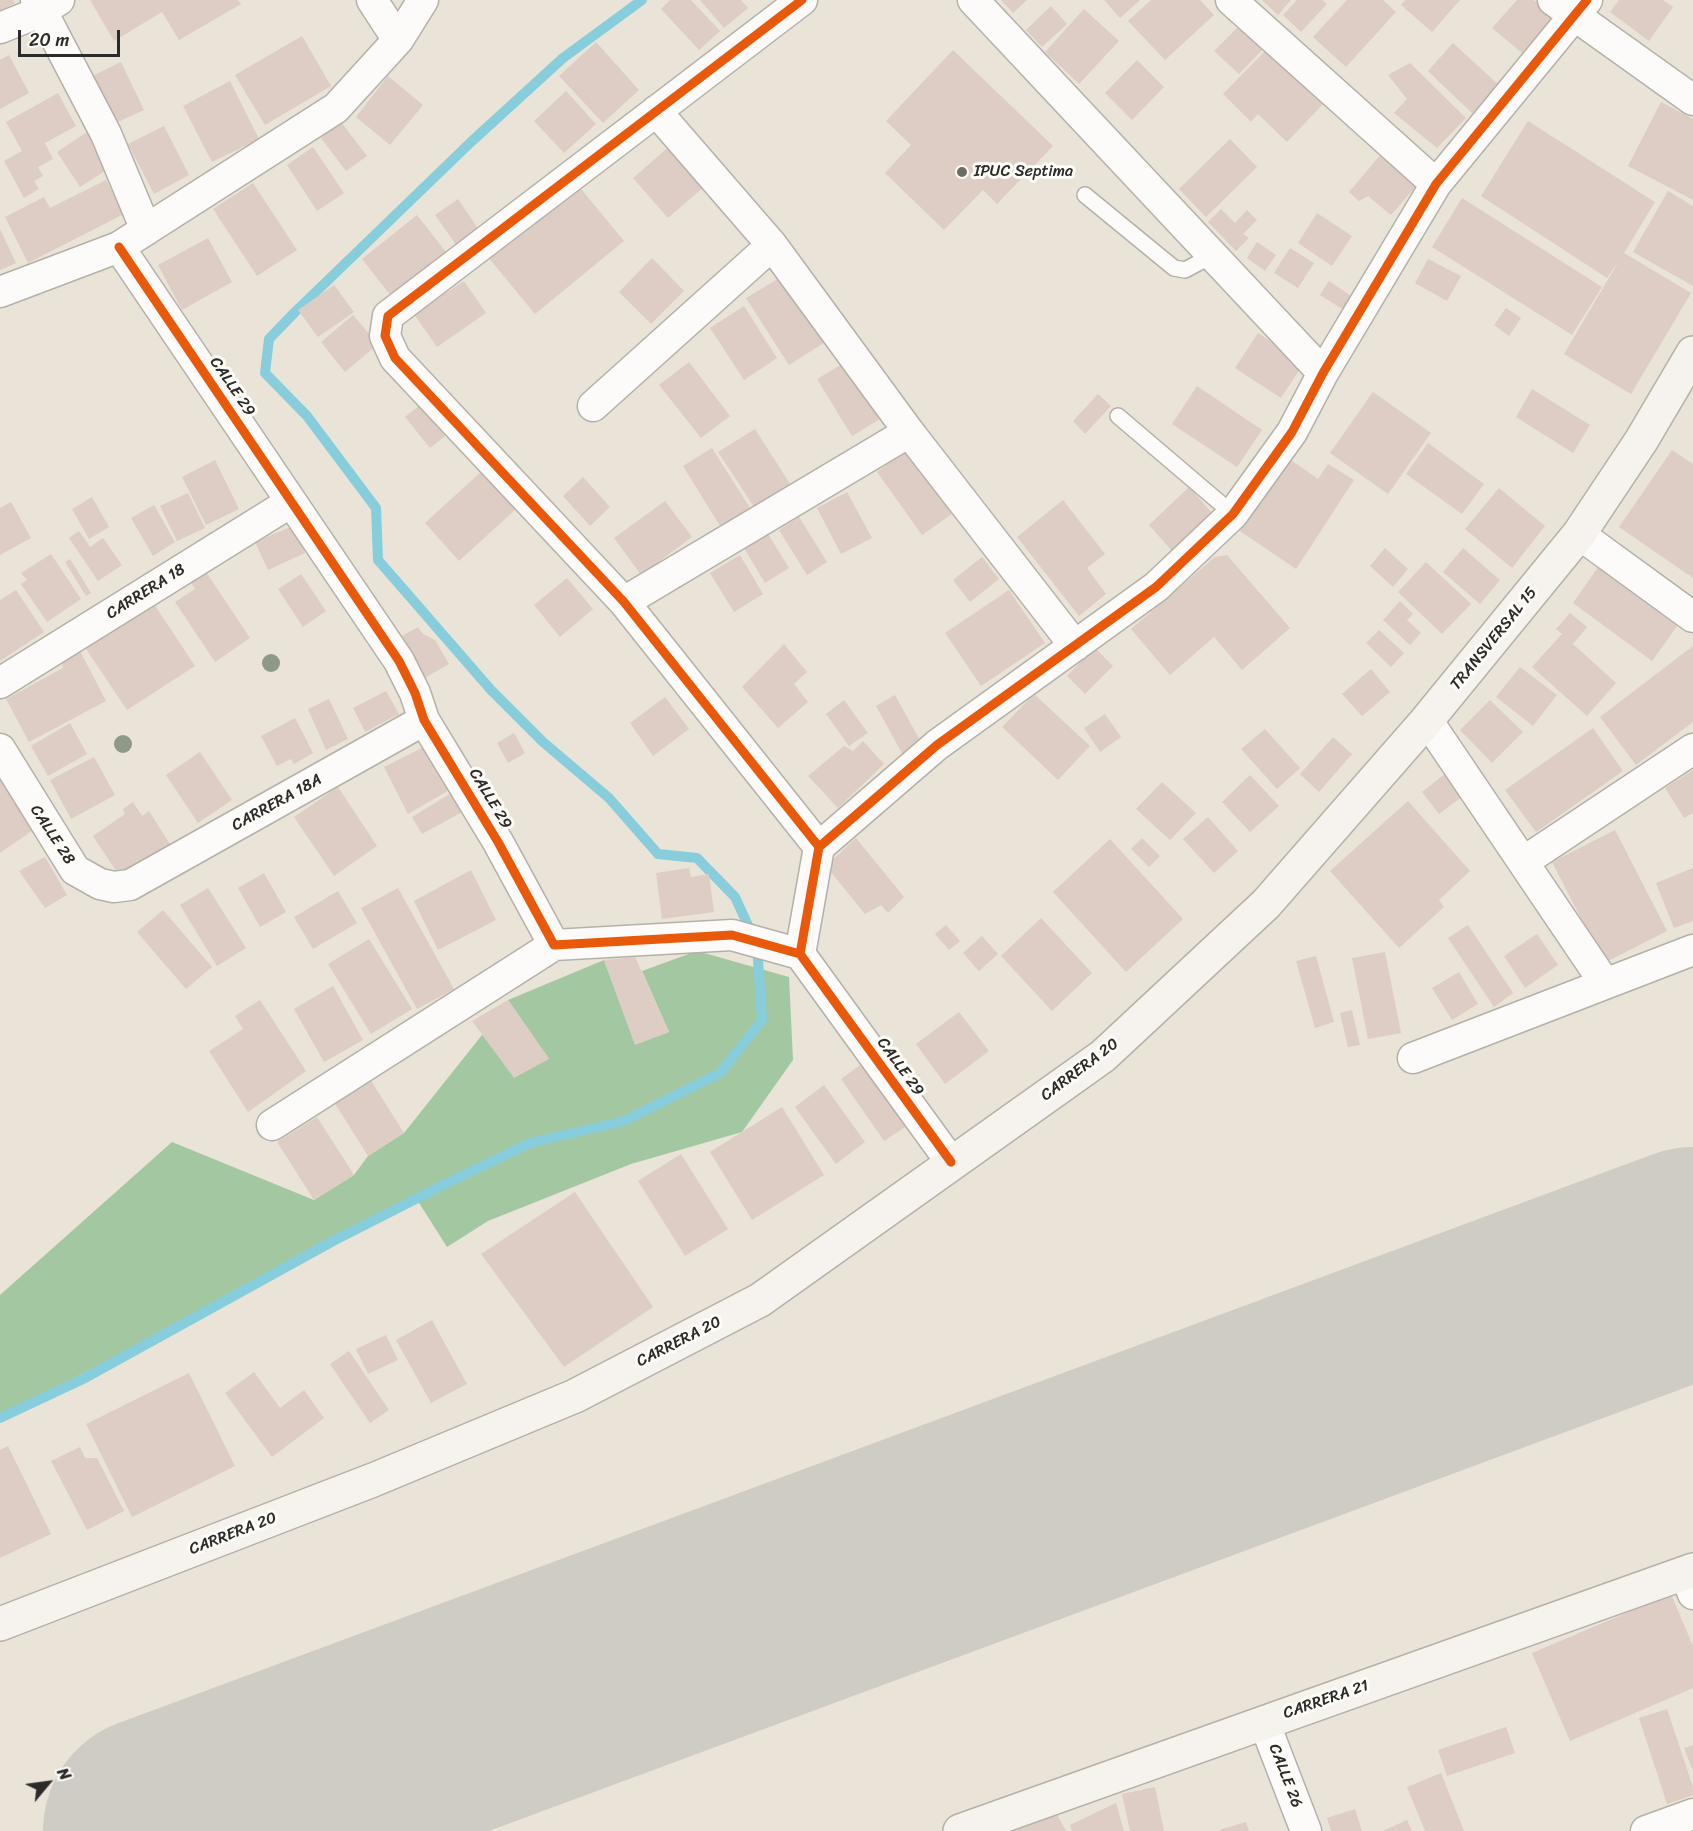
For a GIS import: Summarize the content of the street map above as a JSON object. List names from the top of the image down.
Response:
{
  "streets": {
    "main road": ["TRANSVERSAL 15", "CARRERA 20", "CARRERA 21"],
    "street": [
      "CALLE 29",
      "CARRERA 18",
      "CARRERA 18A",
      "CALLE 28",
      "CALLE 26"
    ]
  },
  "crossings": [
    ["CALLE 29", "CARRERA 18"],
    ["CALLE 29", "CARRERA 18A"],
    ["CALLE 29", "CARRERA 20"],
    ["TRANSVERSAL 15", "CARRERA 20"],
    ["CARRERA 18A", "CALLE 28"],
    ["CARRERA 21", "CALLE 26"]
  ],
  "places": ["IPUC Septima"],
  "scale_bar": "20 m",
  "north": "top right"
}
